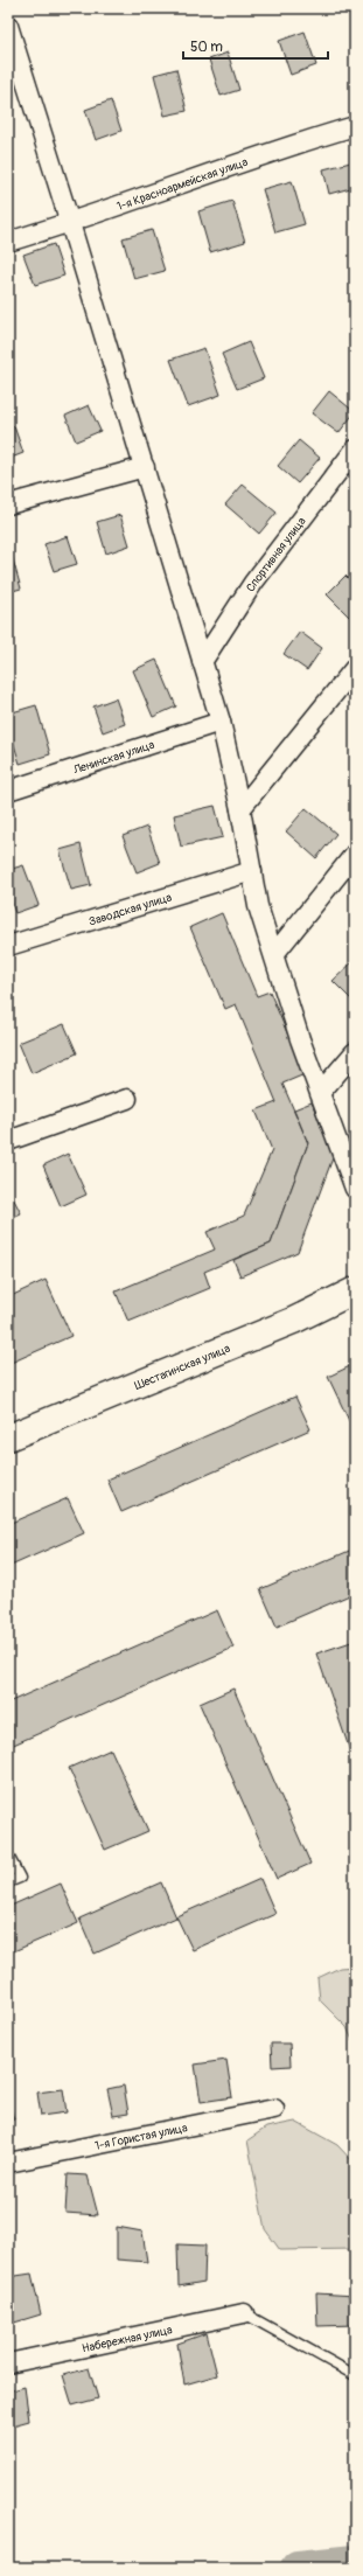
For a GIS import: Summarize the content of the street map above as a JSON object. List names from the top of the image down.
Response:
{
  "streets": {
    "main road": ["Шестагинская улица"],
    "street": [
      "1-я Красноармейская улица",
      "Спортивная улица",
      "Ленинская улица",
      "Заводская улица",
      "1-я Гористая улица",
      "Набережная улица"
    ]
  },
  "scale_bar": "50 m"
}
